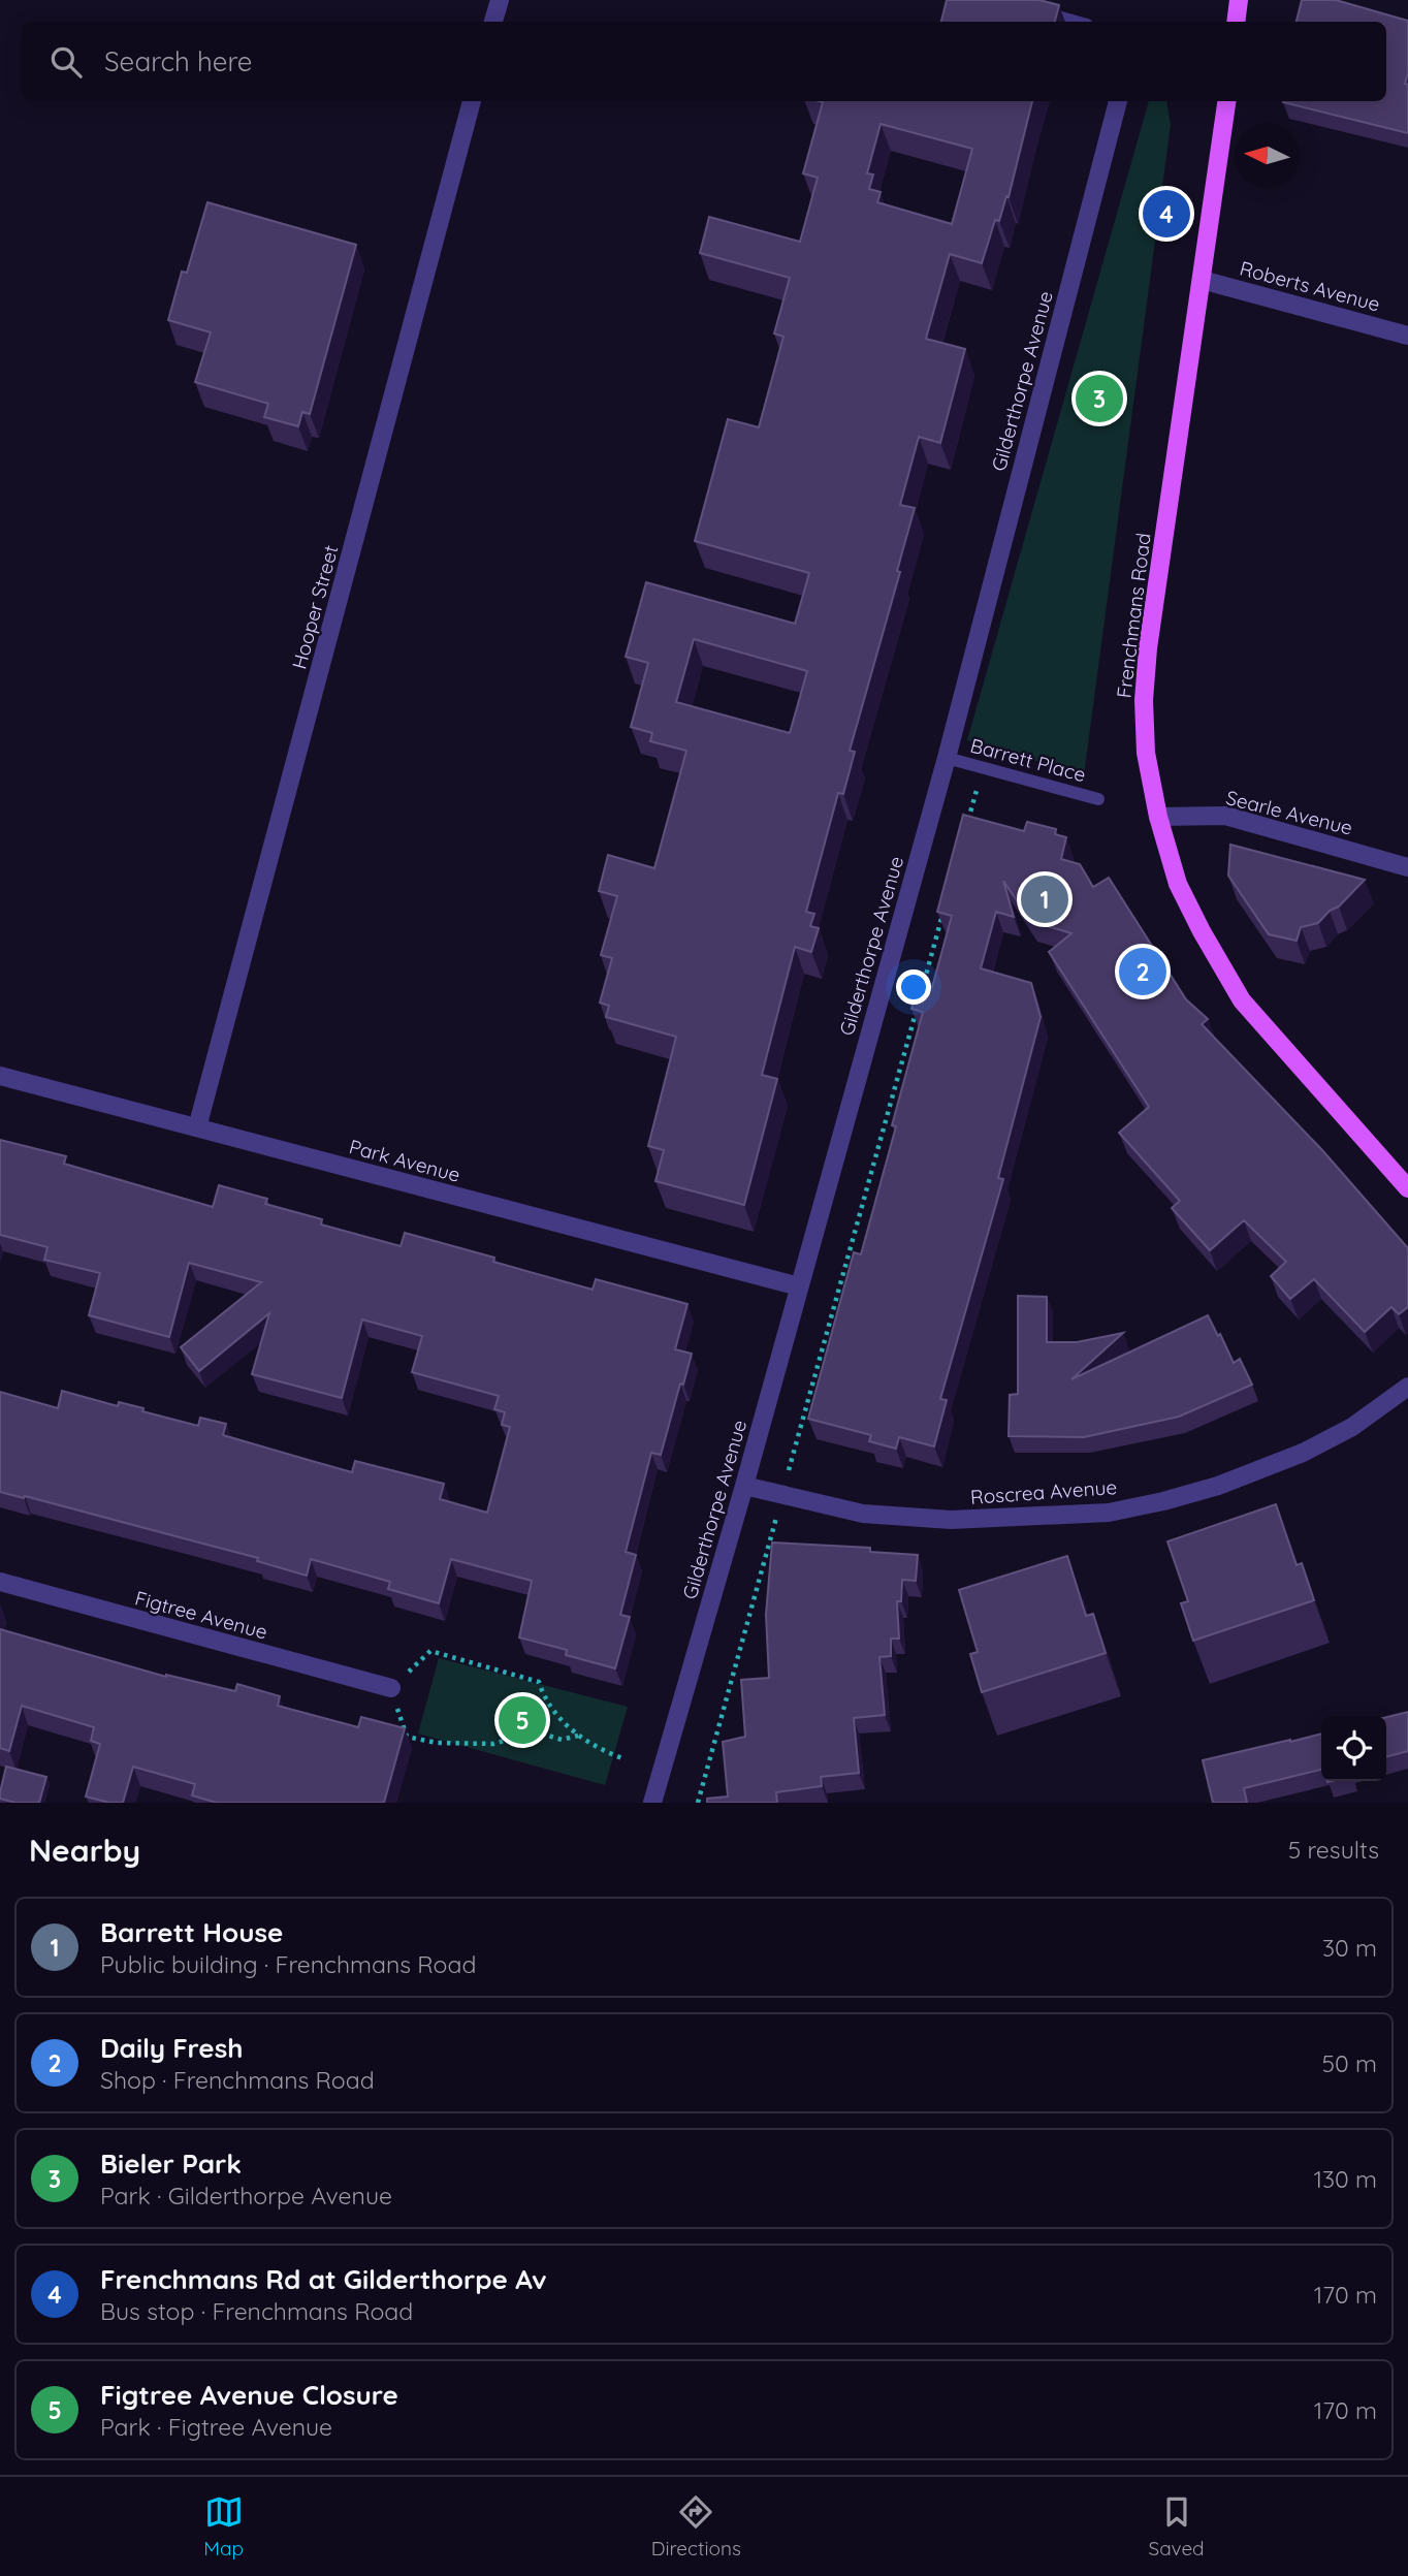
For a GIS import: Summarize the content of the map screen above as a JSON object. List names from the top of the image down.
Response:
{
  "streets": {
    "main road": ["Frenchmans Road"],
    "street": [
      "Roberts Avenue",
      "Gilderthorpe Avenue",
      "Hooper Street",
      "Searle Avenue",
      "Park Avenue",
      "Roscrea Avenue",
      "Figtree Avenue"
    ],
    "lane": ["Barrett Place"]
  },
  "crossings": [
    ["Roberts Avenue", "Frenchmans Road"],
    ["Gilderthorpe Avenue", "Barrett Place"],
    ["Gilderthorpe Avenue", "Park Avenue"],
    ["Gilderthorpe Avenue", "Roscrea Avenue"],
    ["Hooper Street", "Park Avenue"],
    ["Frenchmans Road", "Searle Avenue"]
  ],
  "north": "left",
  "page": {
    "search": "Search here",
    "pins": [
      "4",
      "3",
      "1",
      "2",
      "5"
    ],
    "heading": ["Nearby", "5 results"],
    "list": [
      {
        "mark": "1",
        "name": "Barrett House",
        "note": "Public building · Frenchmans Road",
        "value": "30 m"
      },
      {
        "mark": "2",
        "name": "Daily Fresh",
        "note": "Shop · Frenchmans Road",
        "value": "50 m"
      },
      {
        "mark": "3",
        "name": "Bieler Park",
        "note": "Park · Gilderthorpe Avenue",
        "value": "130 m"
      },
      {
        "mark": "4",
        "name": "Frenchmans Rd at Gilderthorpe Av",
        "note": "Bus stop · Frenchmans Road",
        "value": "170 m"
      },
      {
        "mark": "5",
        "name": "Figtree Avenue Closure",
        "note": "Park · Figtree Avenue",
        "value": "170 m"
      }
    ],
    "nav": ["Map", "Directions", "Saved"]
  }
}
